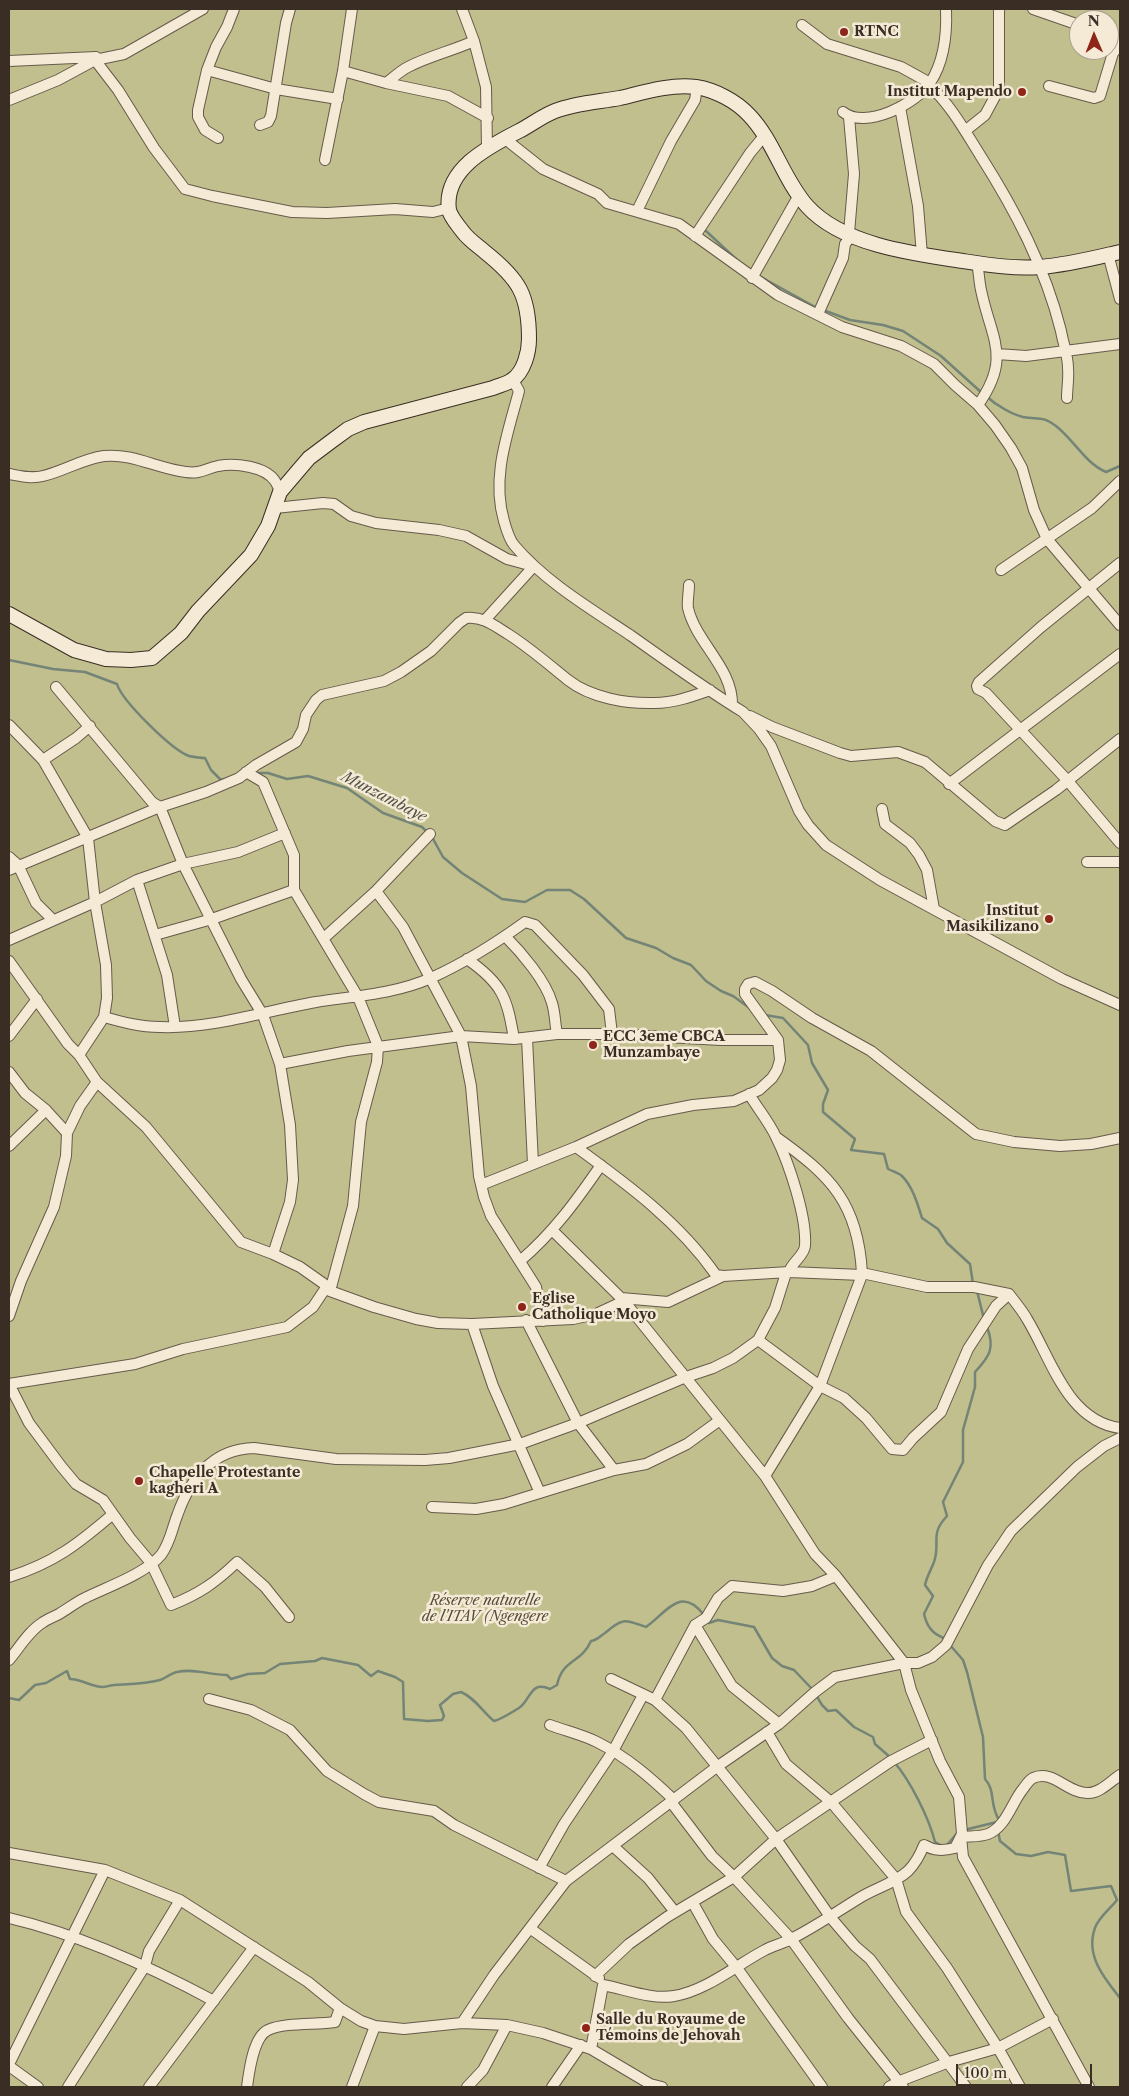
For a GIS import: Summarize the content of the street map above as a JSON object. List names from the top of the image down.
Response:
{
  "water": ["Munzambaye"],
  "parks": ["Réserve naturelle de l'ITAV (Ngengere"],
  "places": [
    "RTNC",
    "Institut Mapendo",
    "Institut Masikilizano",
    "ECC 3eme CBCA Munzambaye",
    "Eglise Catholique Moyo",
    "Chapelle Protestante kagheri A",
    "Salle du Royaume de Témoins de Jehovah"
  ],
  "scale_bar": "100 m",
  "north": "top"
}
